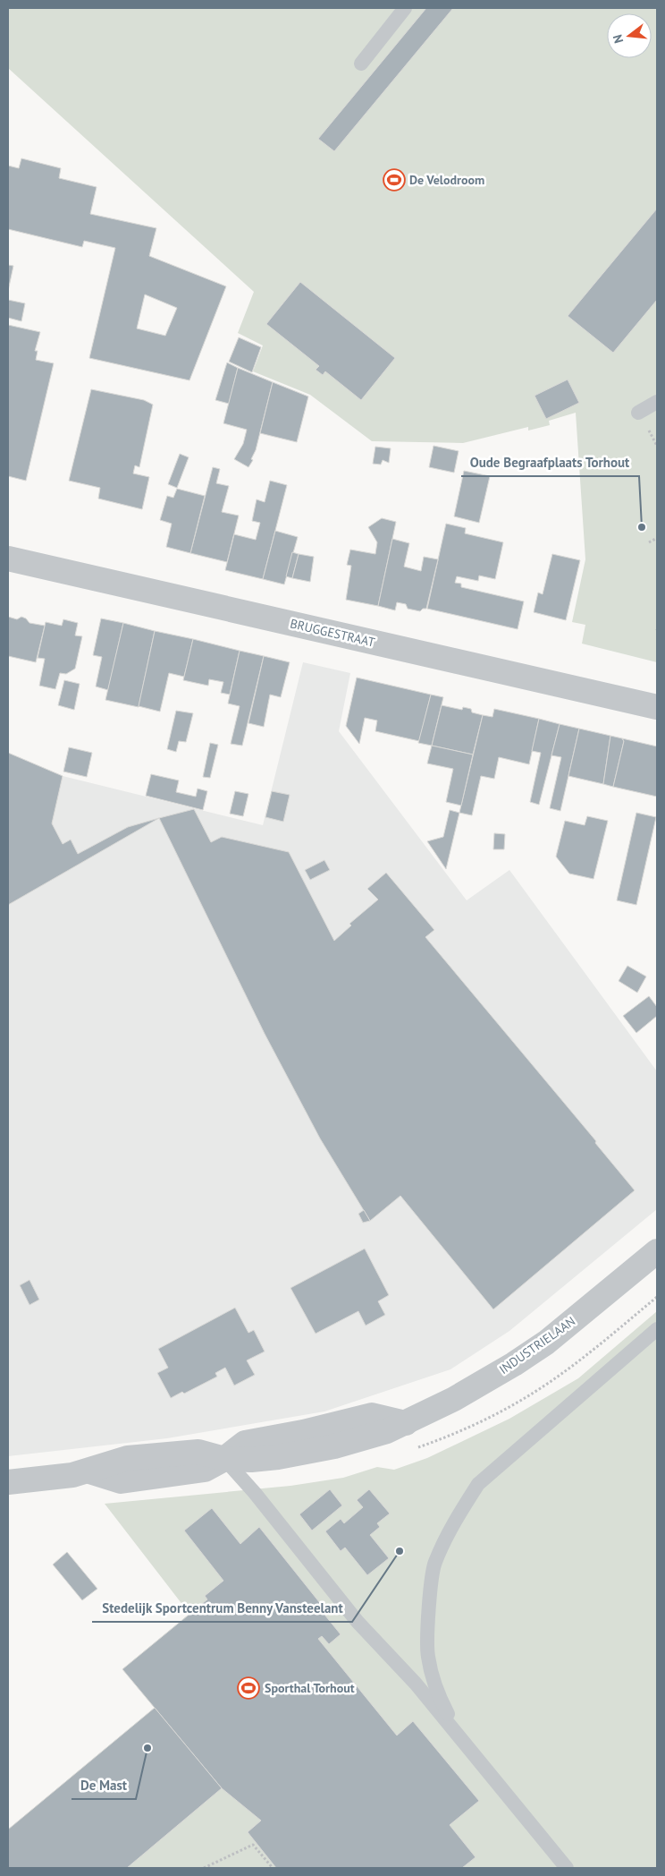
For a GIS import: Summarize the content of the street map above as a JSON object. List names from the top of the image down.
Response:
{
  "streets": {
    "street": ["BRUGGESTRAAT", "INDUSTRIELAAN"]
  },
  "places": {
    "sports": ["De Velodroom", "Sporthal Torhout"],
    "other": ["Oude Begraafplaats Torhout", "Stedelijk Sportcentrum Benny Vansteelant", "De Mast"]
  },
  "north": "left"
}
